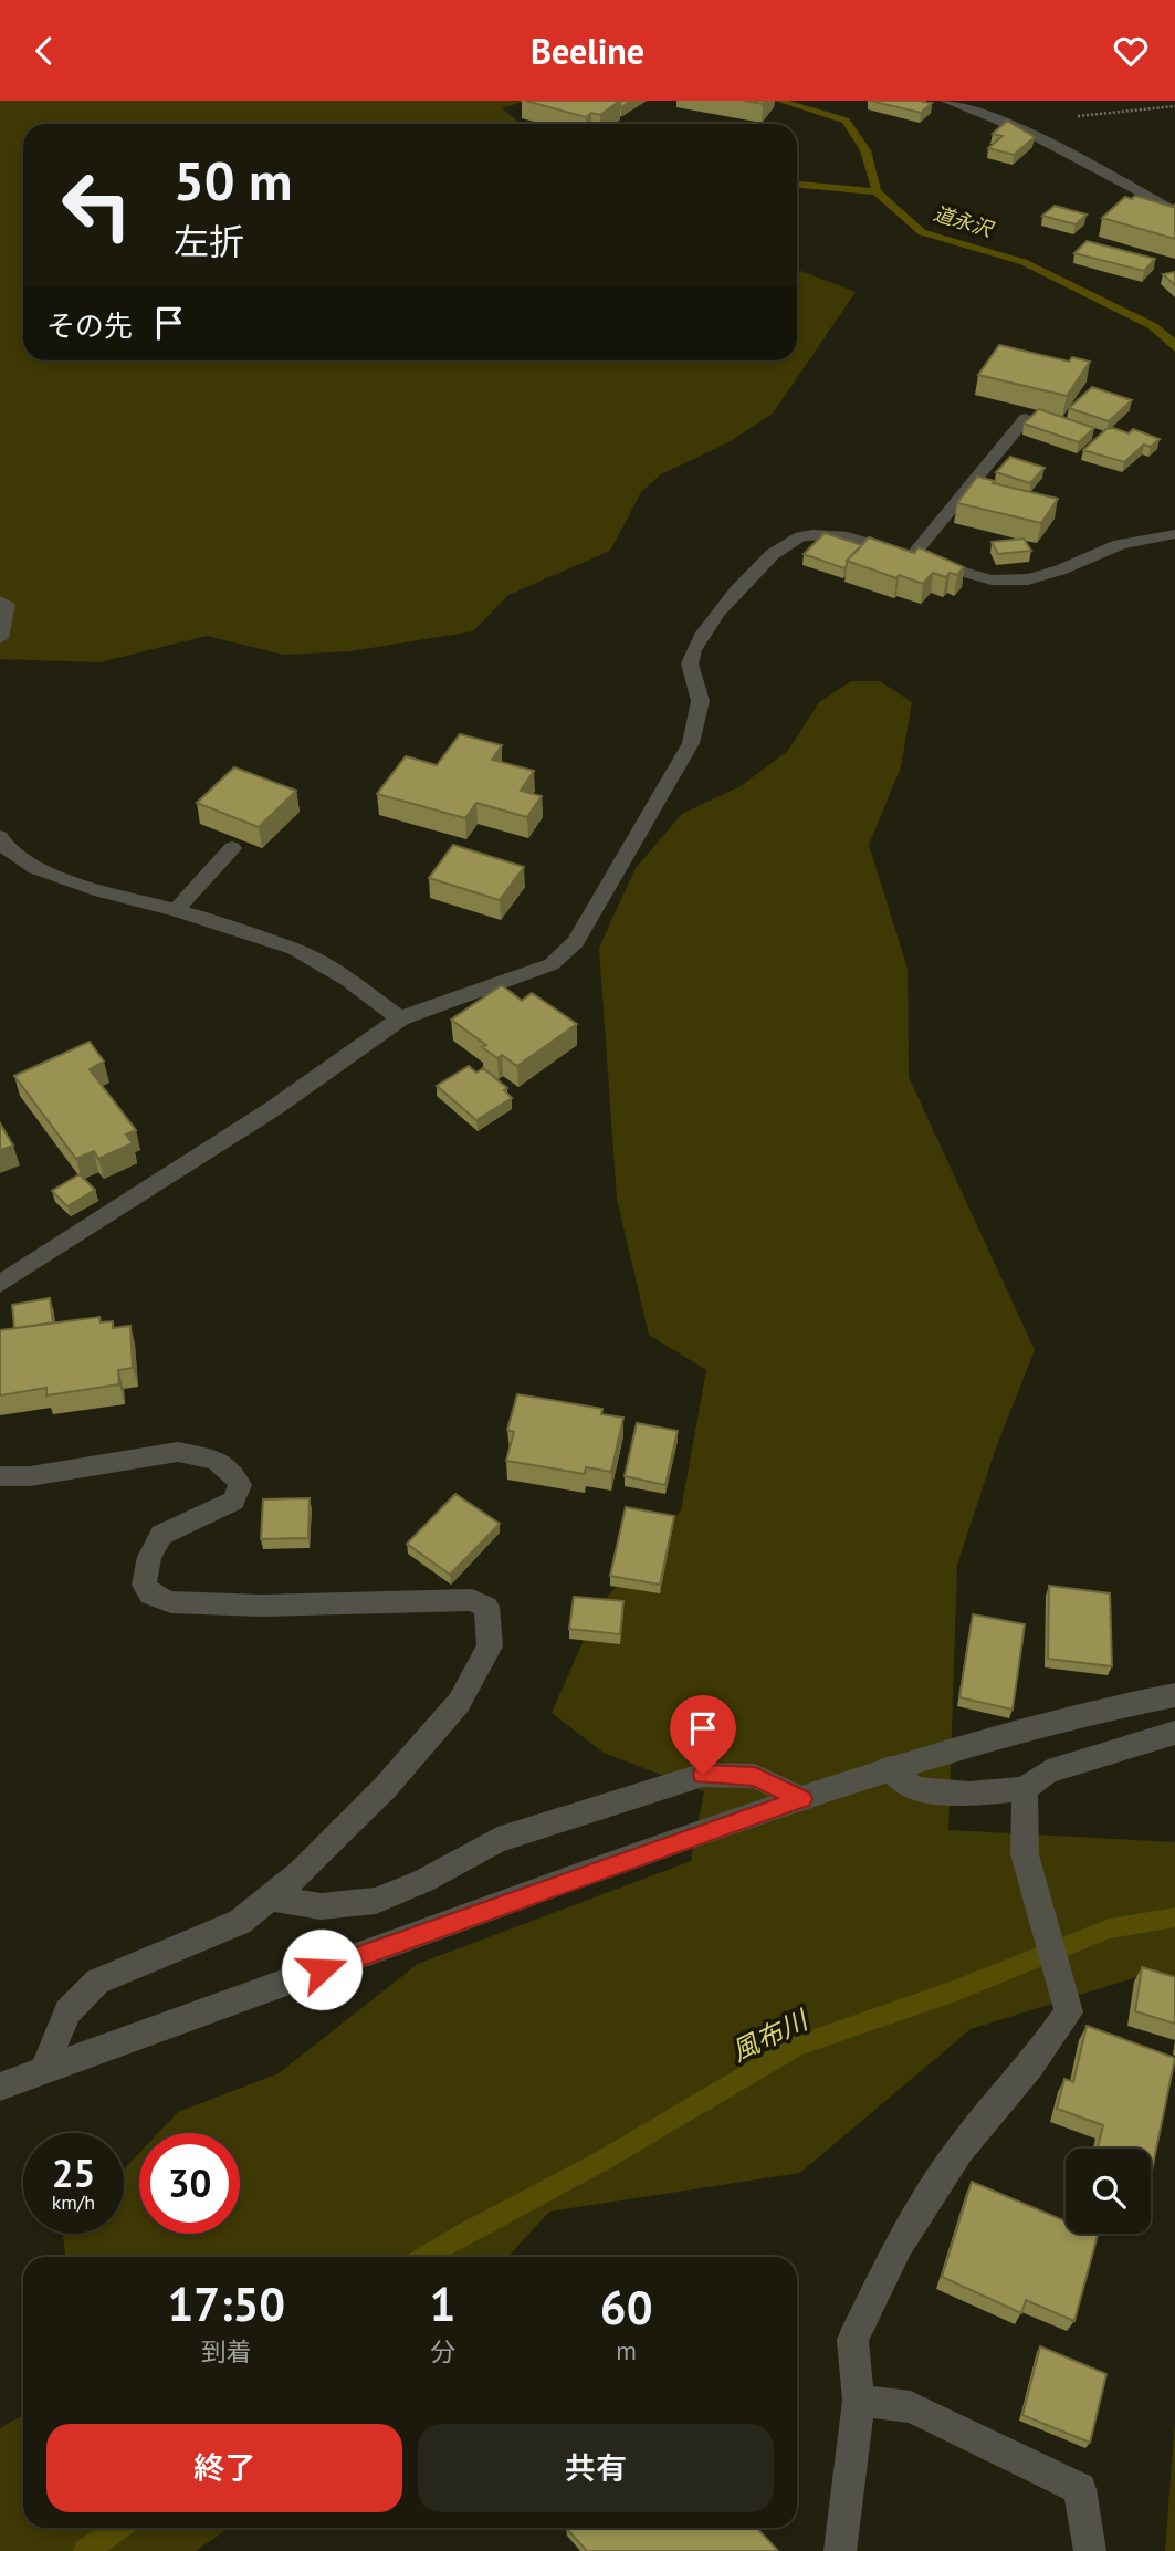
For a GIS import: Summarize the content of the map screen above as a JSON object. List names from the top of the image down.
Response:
{
  "water": ["道永沢", "風布川"],
  "page": {
    "header": "Beeline",
    "turn": ["50 m", "左折"],
    "then": "その先",
    "speed": "25 km/h",
    "limit": "30",
    "eta": [
      "17:50",
      "到着",
      "1",
      "分",
      "60",
      "m"
    ],
    "buttons": ["終了", "共有"]
  }
}
